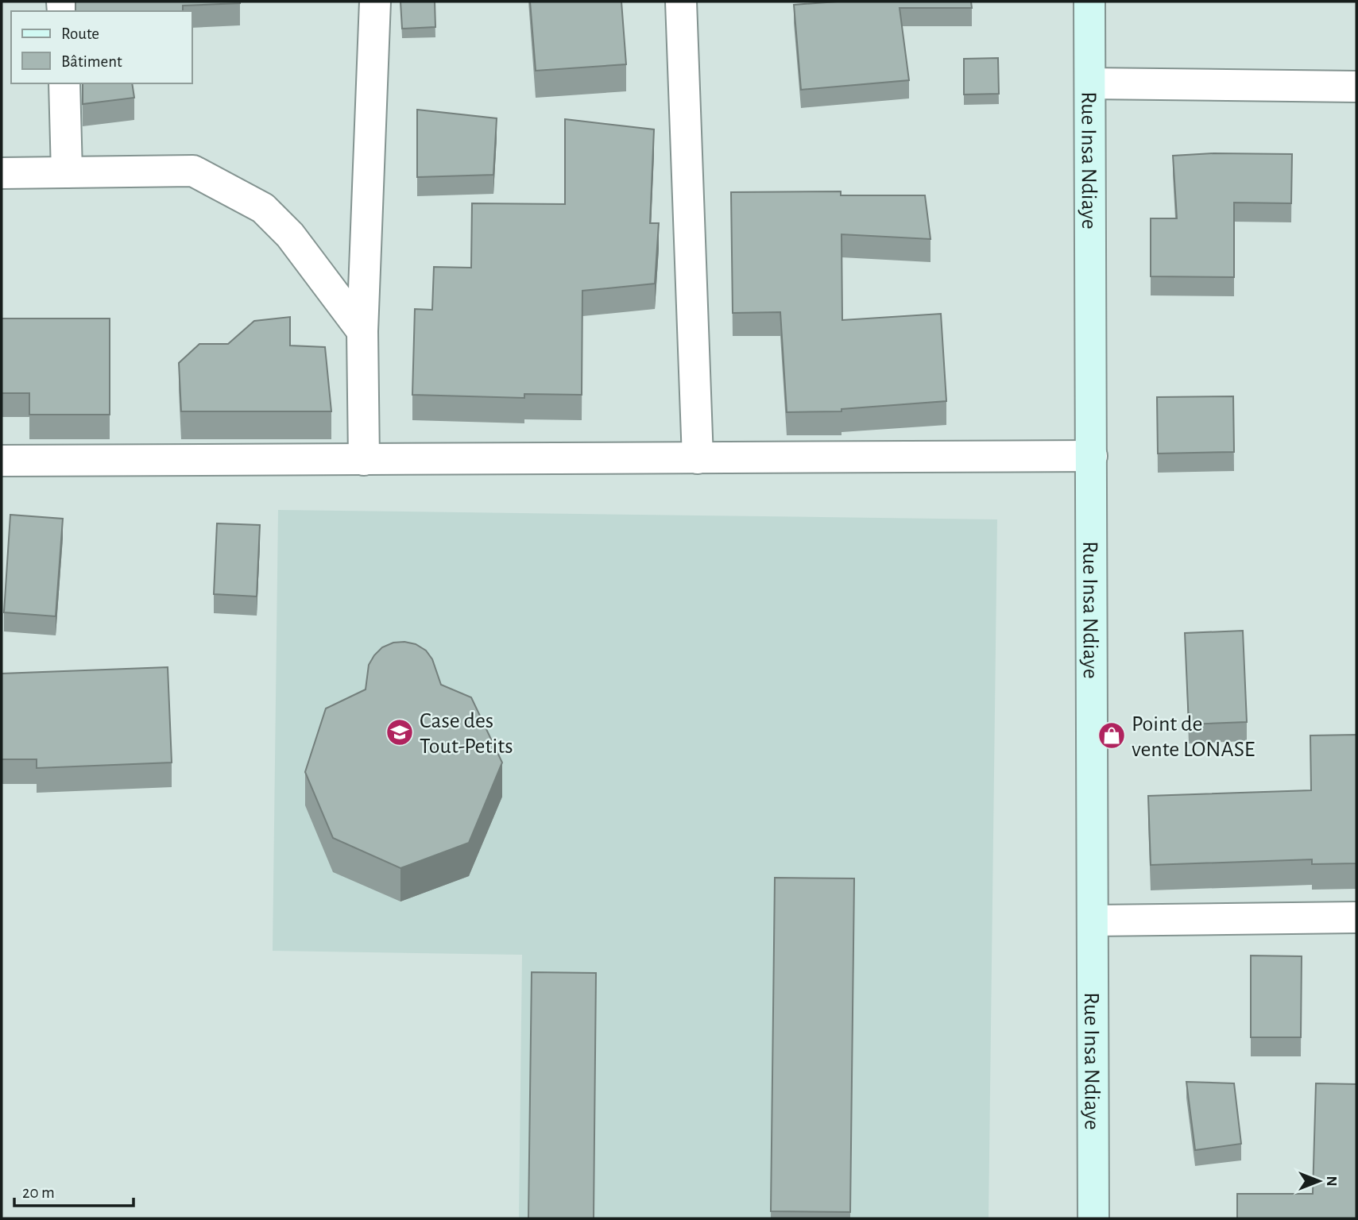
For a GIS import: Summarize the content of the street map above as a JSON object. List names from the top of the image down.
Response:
{
  "streets": {
    "main road": ["Rue Insa Ndiaye"]
  },
  "places": {
    "school or university": ["Case des Tout-Petits"],
    "shop": ["Point de vente LONASE"]
  },
  "legend": ["Route", "Bâtiment"],
  "scale_bar": "20 m",
  "north": "right"
}
